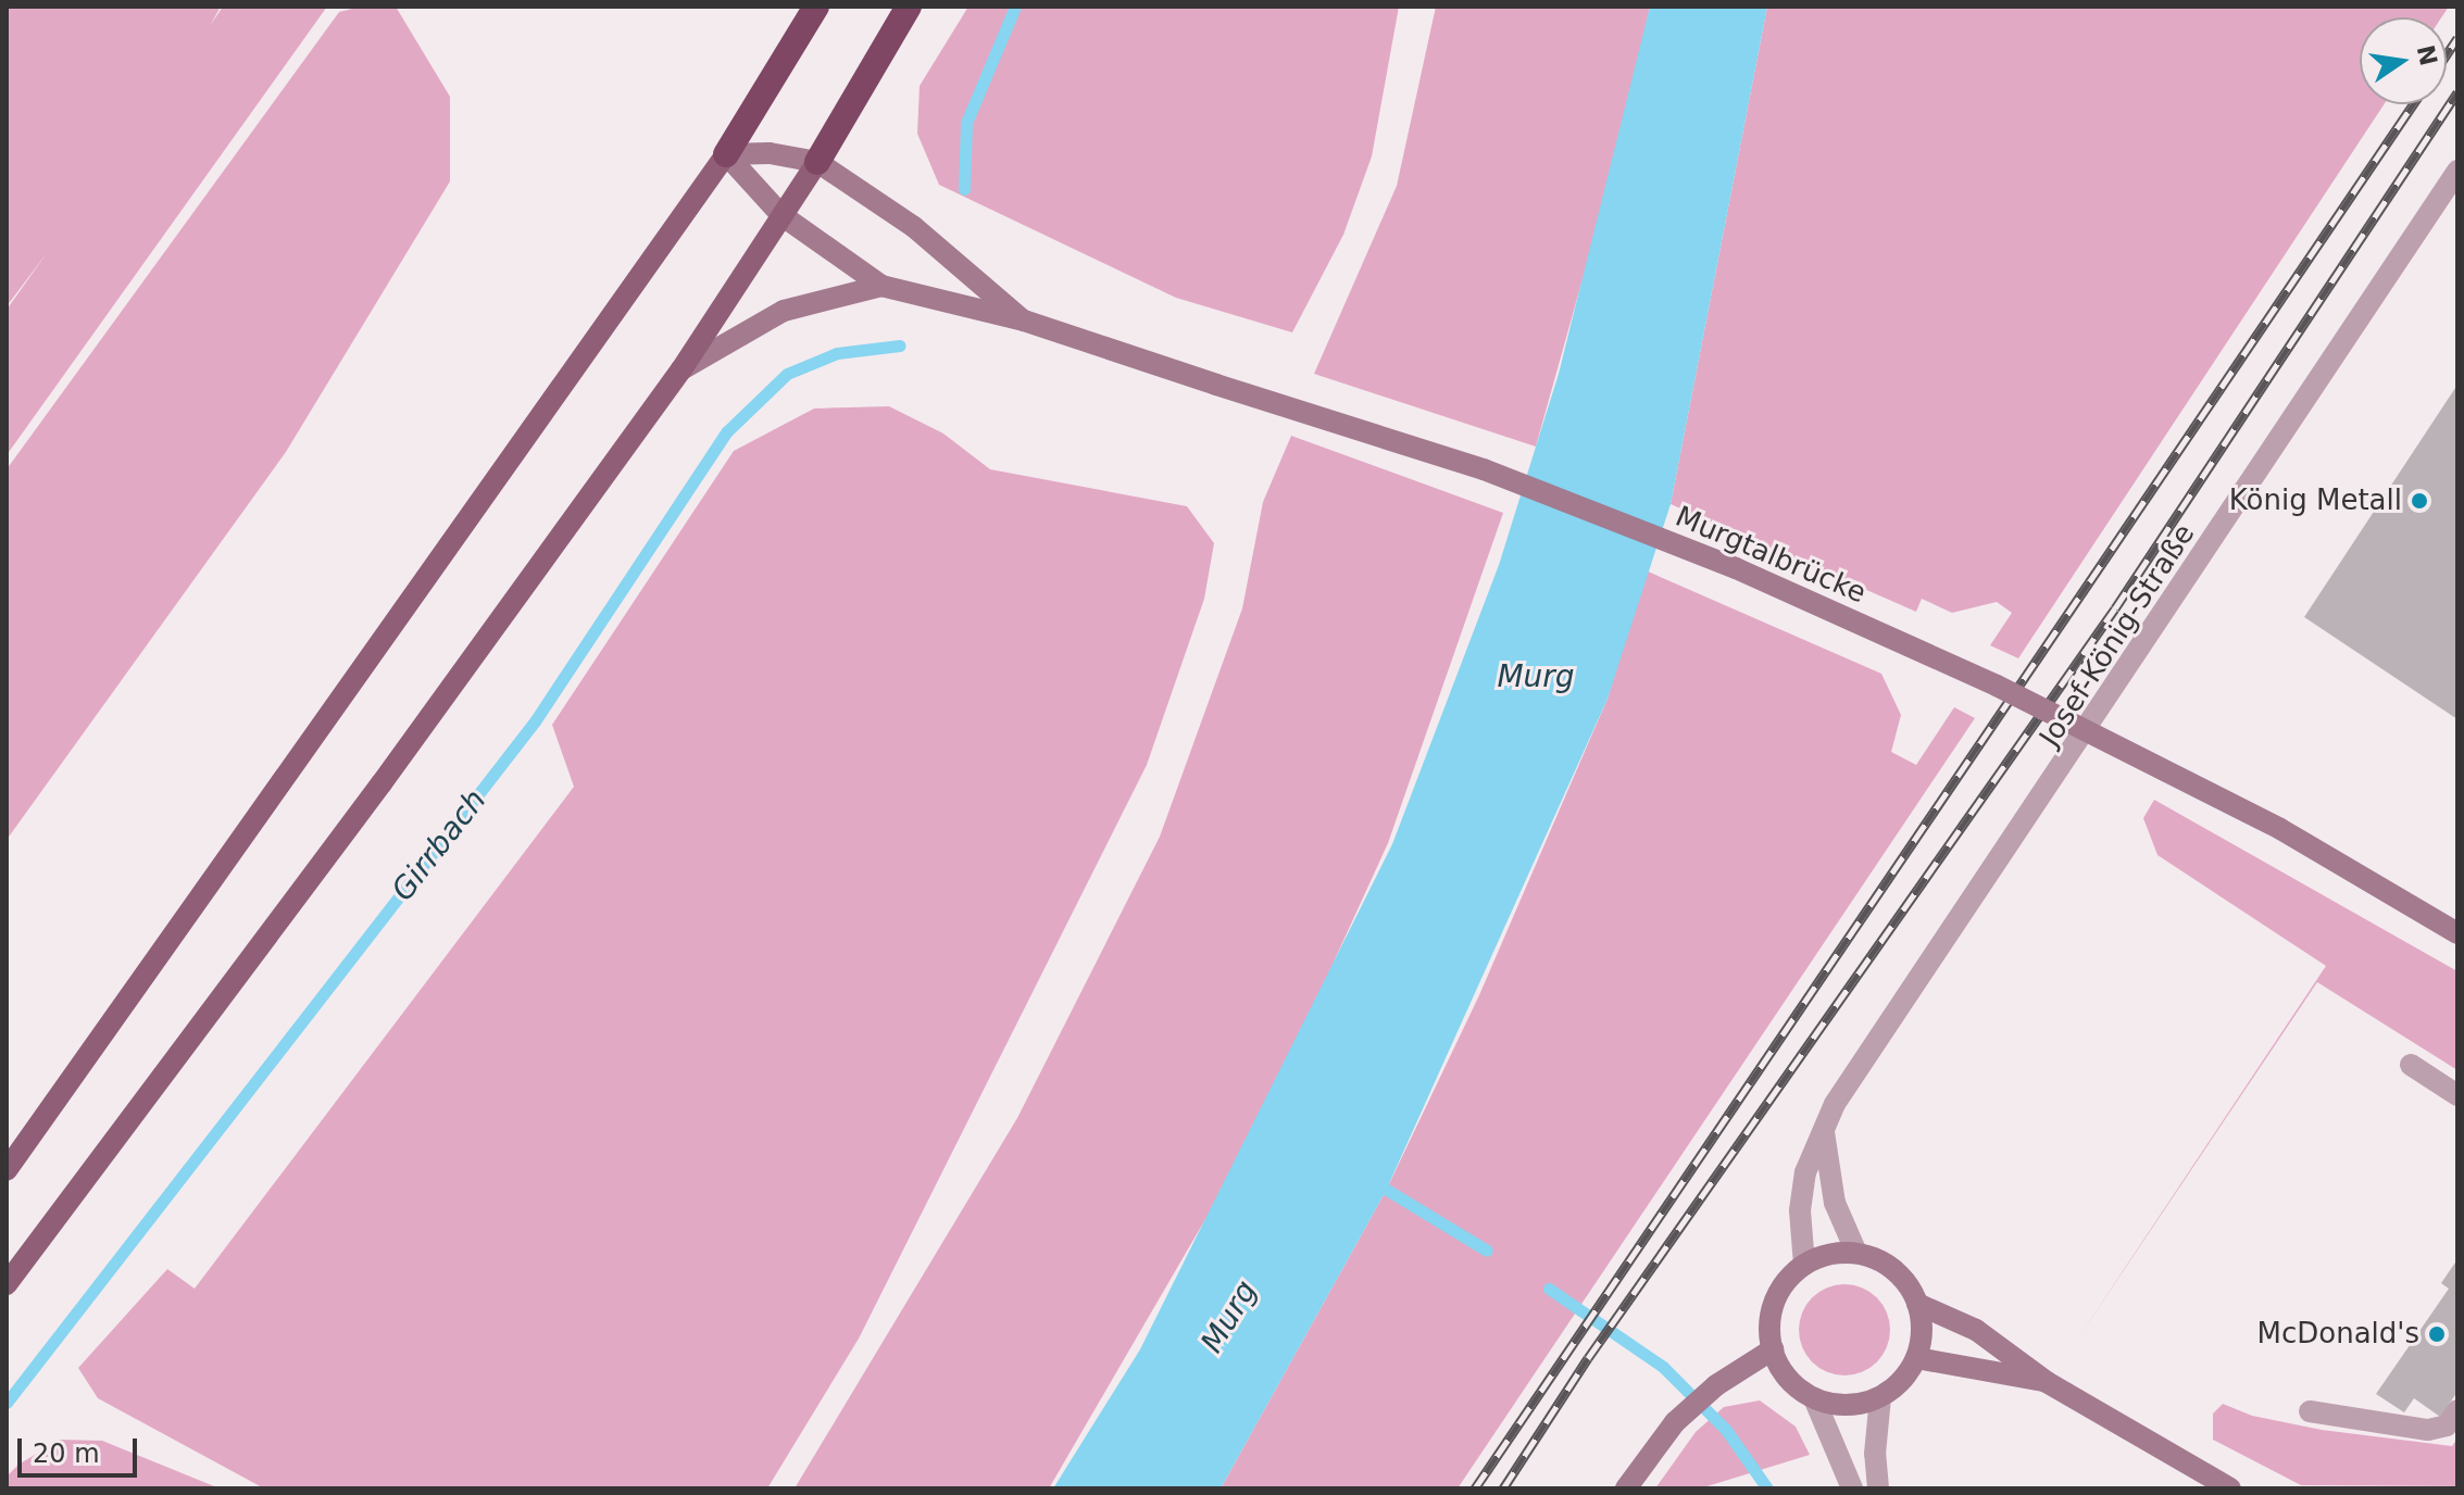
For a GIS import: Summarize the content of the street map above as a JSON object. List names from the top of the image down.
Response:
{
  "streets": {
    "street": ["Murgtalbrücke", "Josef-König-Straße"]
  },
  "water": ["Murg", "Girrbach"],
  "places": ["König Metall", "McDonald's"],
  "scale_bar": "20 m",
  "north": "right"
}
